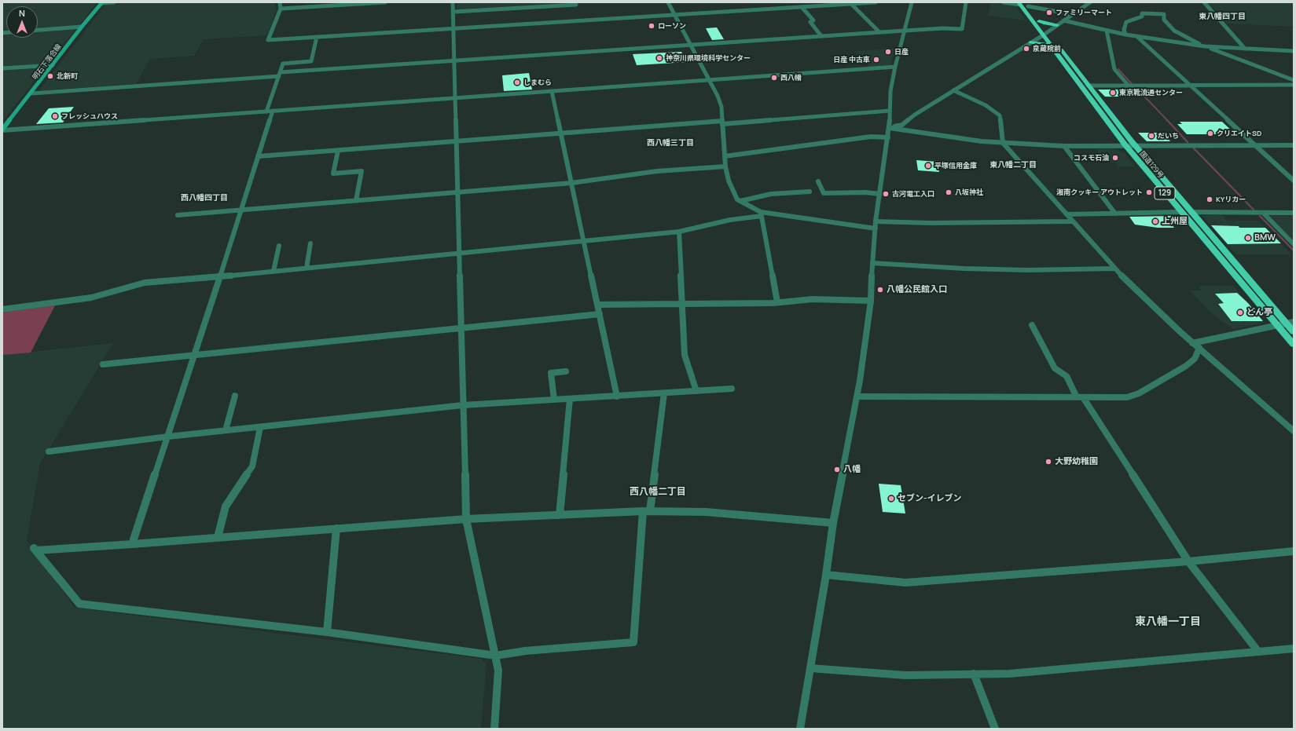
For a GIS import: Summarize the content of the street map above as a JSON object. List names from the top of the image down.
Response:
{
  "streets": {
    "highway": ["国道129号", "129"],
    "main road": ["明石下落合線"]
  },
  "districts": [
    "東八幡四丁目",
    "西八幡三丁目",
    "東八幡二丁目",
    "西八幡四丁目",
    "西八幡二丁目",
    "東八幡一丁目"
  ],
  "places": [
    "ファミリーマート",
    "ローソン",
    "泉蔵院前",
    "日産",
    "神奈川県環境科学センター",
    "日産 中古車",
    "北新町",
    "西八幡",
    "しまむら",
    "東京靴流通センター",
    "フレッシュハウス",
    "クリエイトSD",
    "だいち",
    "コスモ石油",
    "平塚信用金庫",
    "八坂神社",
    "湘南クッキー アウトレット",
    "古河電工入口",
    "KYリカー",
    "上州屋",
    "BMW",
    "八幡公民館入口",
    "どん亭",
    "大野幼稚園",
    "八幡",
    "セブン-イレブン"
  ],
  "north": "top"
}
